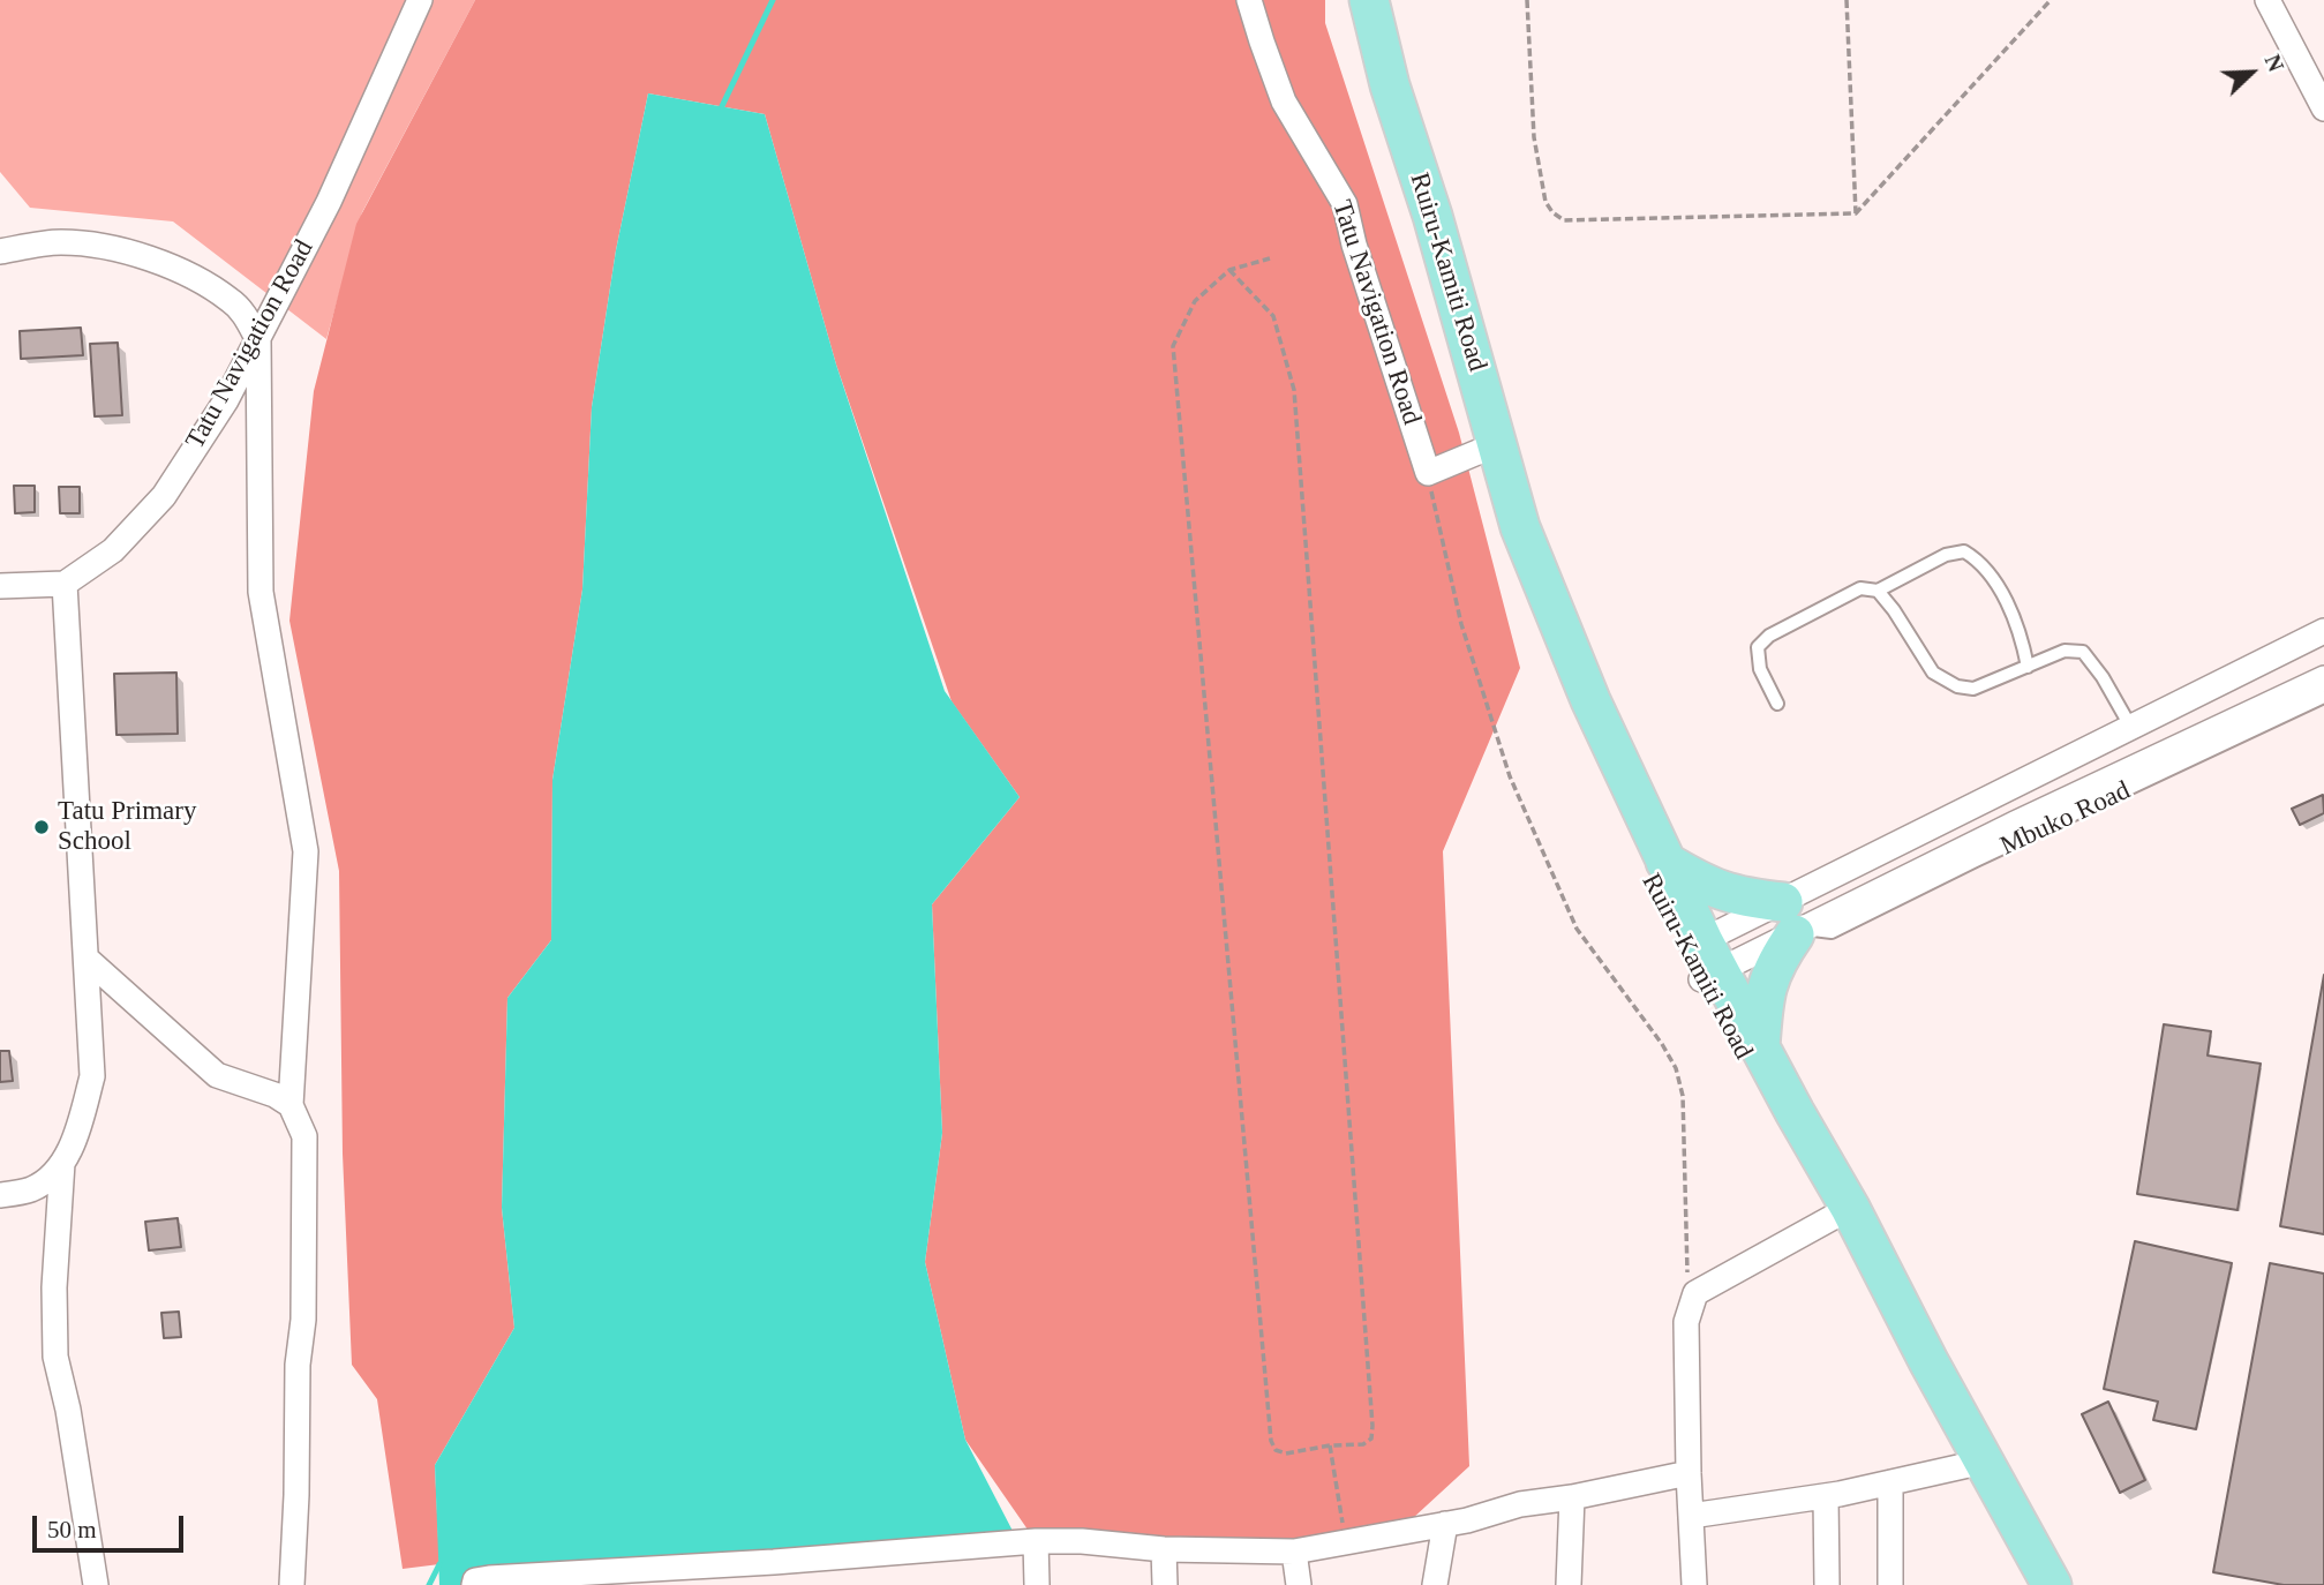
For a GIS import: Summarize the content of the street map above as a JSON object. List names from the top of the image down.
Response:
{
  "streets": {
    "main road": ["Ruiru-Kamiti Road"],
    "street": ["Tatu Navigation Road"],
    "lane": ["Mbuko Road"]
  },
  "places": ["Tatu Primary School"],
  "scale_bar": "50 m",
  "north": "top right"
}
